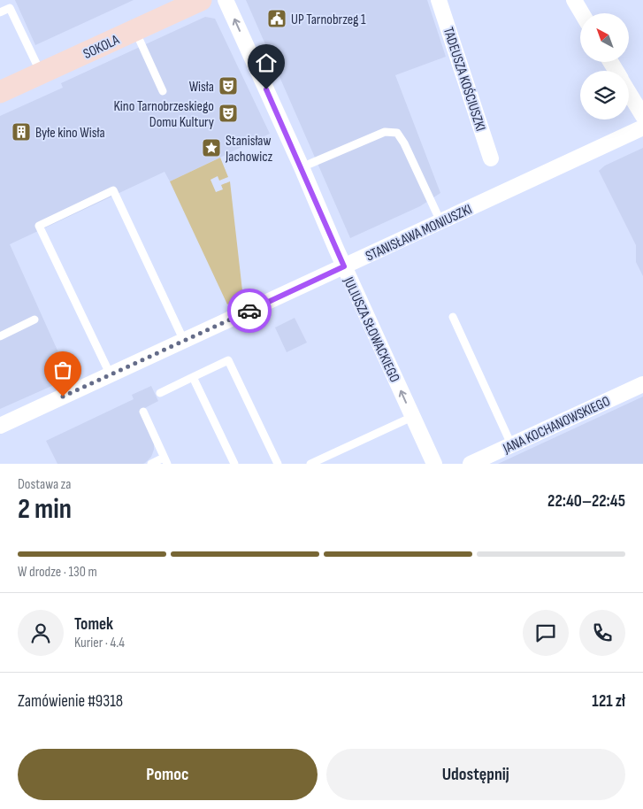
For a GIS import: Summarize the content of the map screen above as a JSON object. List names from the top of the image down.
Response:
{
  "streets": {
    "street": [
      "SOKOLA",
      "TADEUSZA KOŚCIUSZKI",
      "STANISŁAWA MONIUSZKI",
      "JULIUSZA SŁOWACKIEGO",
      "JANA KOCHANOWSKIEGO"
    ]
  },
  "crossings": [
    ["STANISŁAWA MONIUSZKI", "JULIUSZA SŁOWACKIEGO"]
  ],
  "one_way": ["JULIUSZA SŁOWACKIEGO"],
  "places": {
    "public building": ["UP Tarnobrzeg 1"],
    "theatre": ["Wisła", "Kino Tarnobrzeskiego Domu Kultury"],
    "building": ["Byłe kino Wisła"],
    "place": ["Stanisław Jachowicz"]
  },
  "north": "top left",
  "page": {
    "heading": ["2 min", "Dostawa za", "22:40–22:45"],
    "panel": [
      "Tomek",
      "Kurier · 4.4",
      "Zamówienie #9318",
      "121 zł"
    ],
    "bar": "W drodze · 130 m",
    "buttons": ["Pomoc", "Udostępnij"]
  }
}
